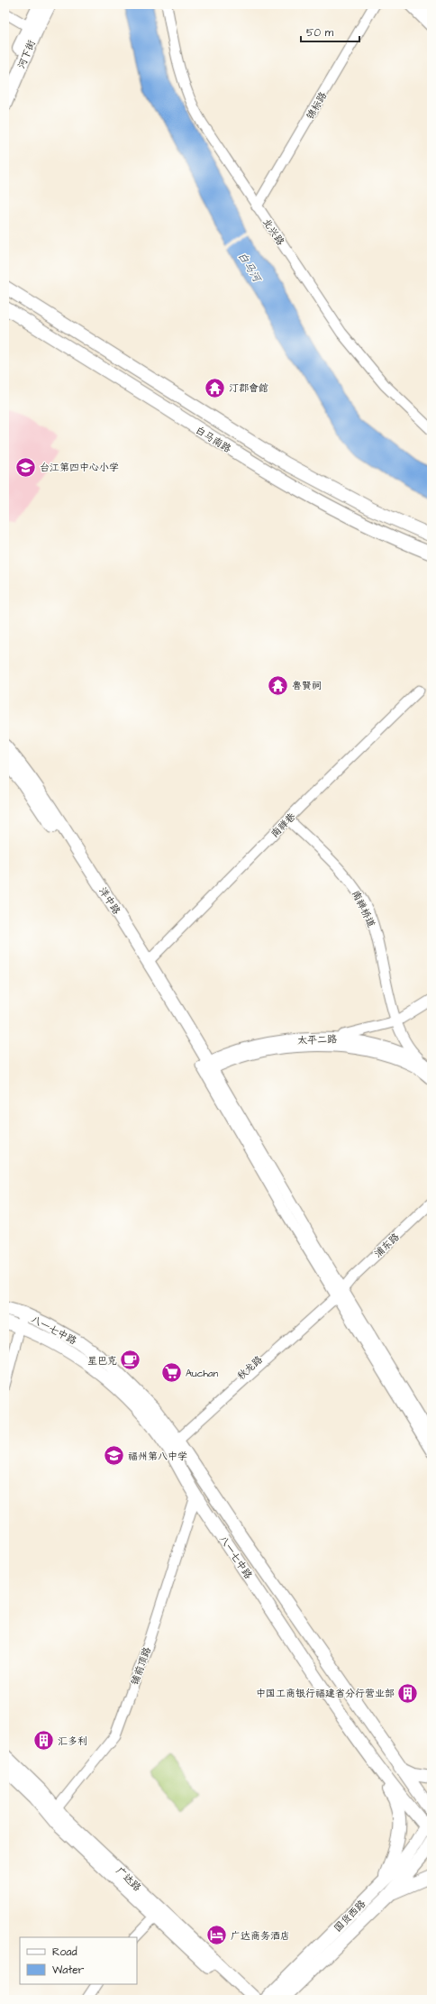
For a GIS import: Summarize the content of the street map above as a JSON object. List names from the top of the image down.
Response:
{
  "streets": {
    "main road": [
      "河下街",
      "白马南路",
      "洋中路",
      "八一七中路",
      "广达路",
      "国货西路"
    ],
    "street": [
      "锦标路",
      "北兴路",
      "南禅巷",
      "南禅桥道",
      "太平二路",
      "浦东路",
      "秋龙路",
      "铺前顶路"
    ]
  },
  "crossings": [
    ["锦标路", "北兴路"],
    ["南禅巷", "洋中路"],
    ["南禅巷", "南禅桥道"],
    ["洋中路", "太平二路"],
    ["南禅桥道", "太平二路"],
    ["浦东路", "秋龙路"],
    ["八一七中路", "秋龙路"],
    ["八一七中路", "铺前顶路"],
    ["八一七中路", "国货西路"],
    ["铺前顶路", "广达路"]
  ],
  "water": ["白马河"],
  "places": {
    "temple": ["汀郡會館", "魯賢祠"],
    "school or university": ["台江第四中心小学", "福州第八中学"],
    "cafe": ["星巴克"],
    "supermarket": ["Auchan"],
    "building": ["中国工商银行福建省分行营业部", "汇多利"],
    "hotel": ["广达商务酒店"]
  },
  "legend": ["Road", "Water"],
  "scale_bar": "50 m"
}
